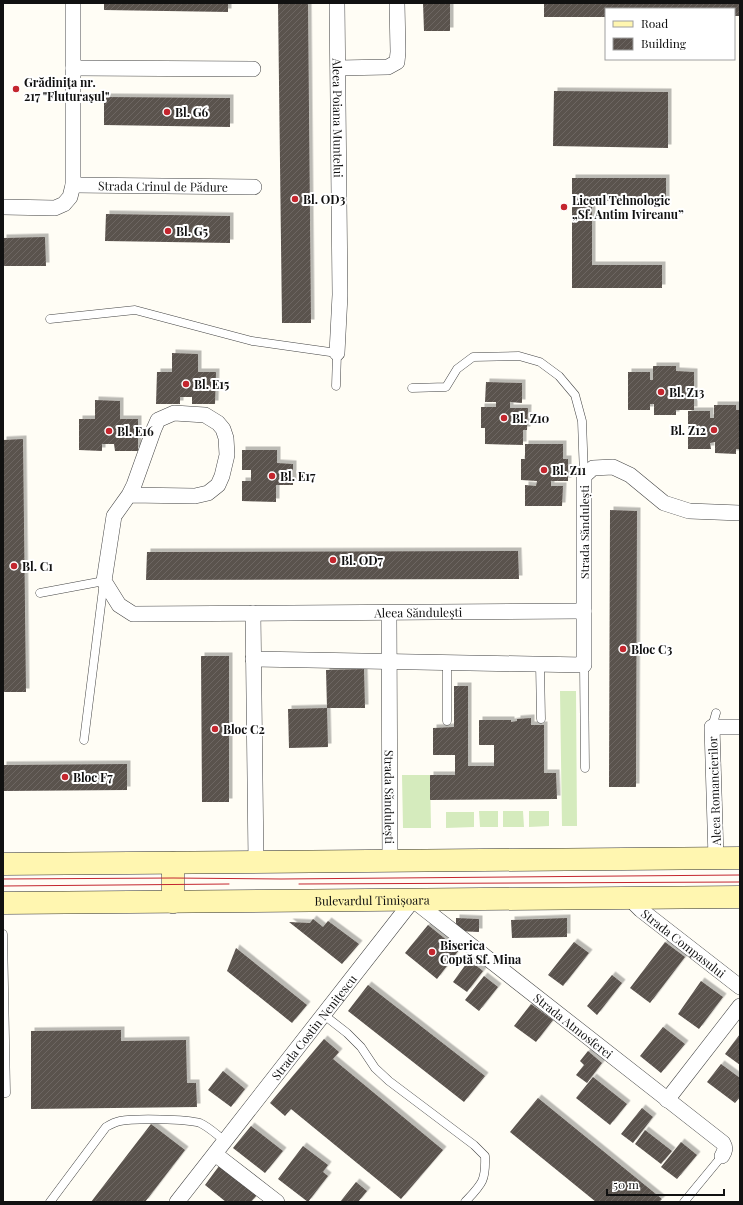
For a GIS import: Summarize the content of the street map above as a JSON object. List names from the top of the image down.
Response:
{
  "streets": {
    "main road": ["Bulevardul Timișoara"],
    "street": [
      "Aleea Poiana Muntelui",
      "Strada Crinul de Pădure",
      "Strada Săndulești",
      "Aleea Săndulești",
      "Aleea Romancierilor",
      "Strada Compasului",
      "Strada Atmosferei",
      "Strada Costin Nenițescu"
    ]
  },
  "crossings": [
    ["Strada Săndulești", "Aleea Săndulești"],
    ["Bulevardul Timișoara", "Strada Compasului"],
    ["Bulevardul Timișoara", "Strada Atmosferei"],
    ["Bulevardul Timișoara", "Strada Costin Nenițescu"],
    ["Strada Atmosferei", "Strada Costin Nenițescu"]
  ],
  "places": [
    "Grădinița nr. 217 \"Fluturaşul\"",
    "Bl. G6",
    "Bl. OD3",
    "Liceul Tehnologic „Sf. Antim Ivireanu”",
    "Bl. G5",
    "Bl. E15",
    "Bl. Z13",
    "Bl. Z10",
    "Bl. Z12",
    "Bl. E16",
    "Bl. Z11",
    "Bl. E17",
    "Bl. OD7",
    "Bl. C1",
    "Bloc C3",
    "Bloc C2",
    "Bloc F7",
    "Biserica Coptă Sf. Mina"
  ],
  "legend": ["Road", "Building"],
  "scale_bar": "50 m"
}
